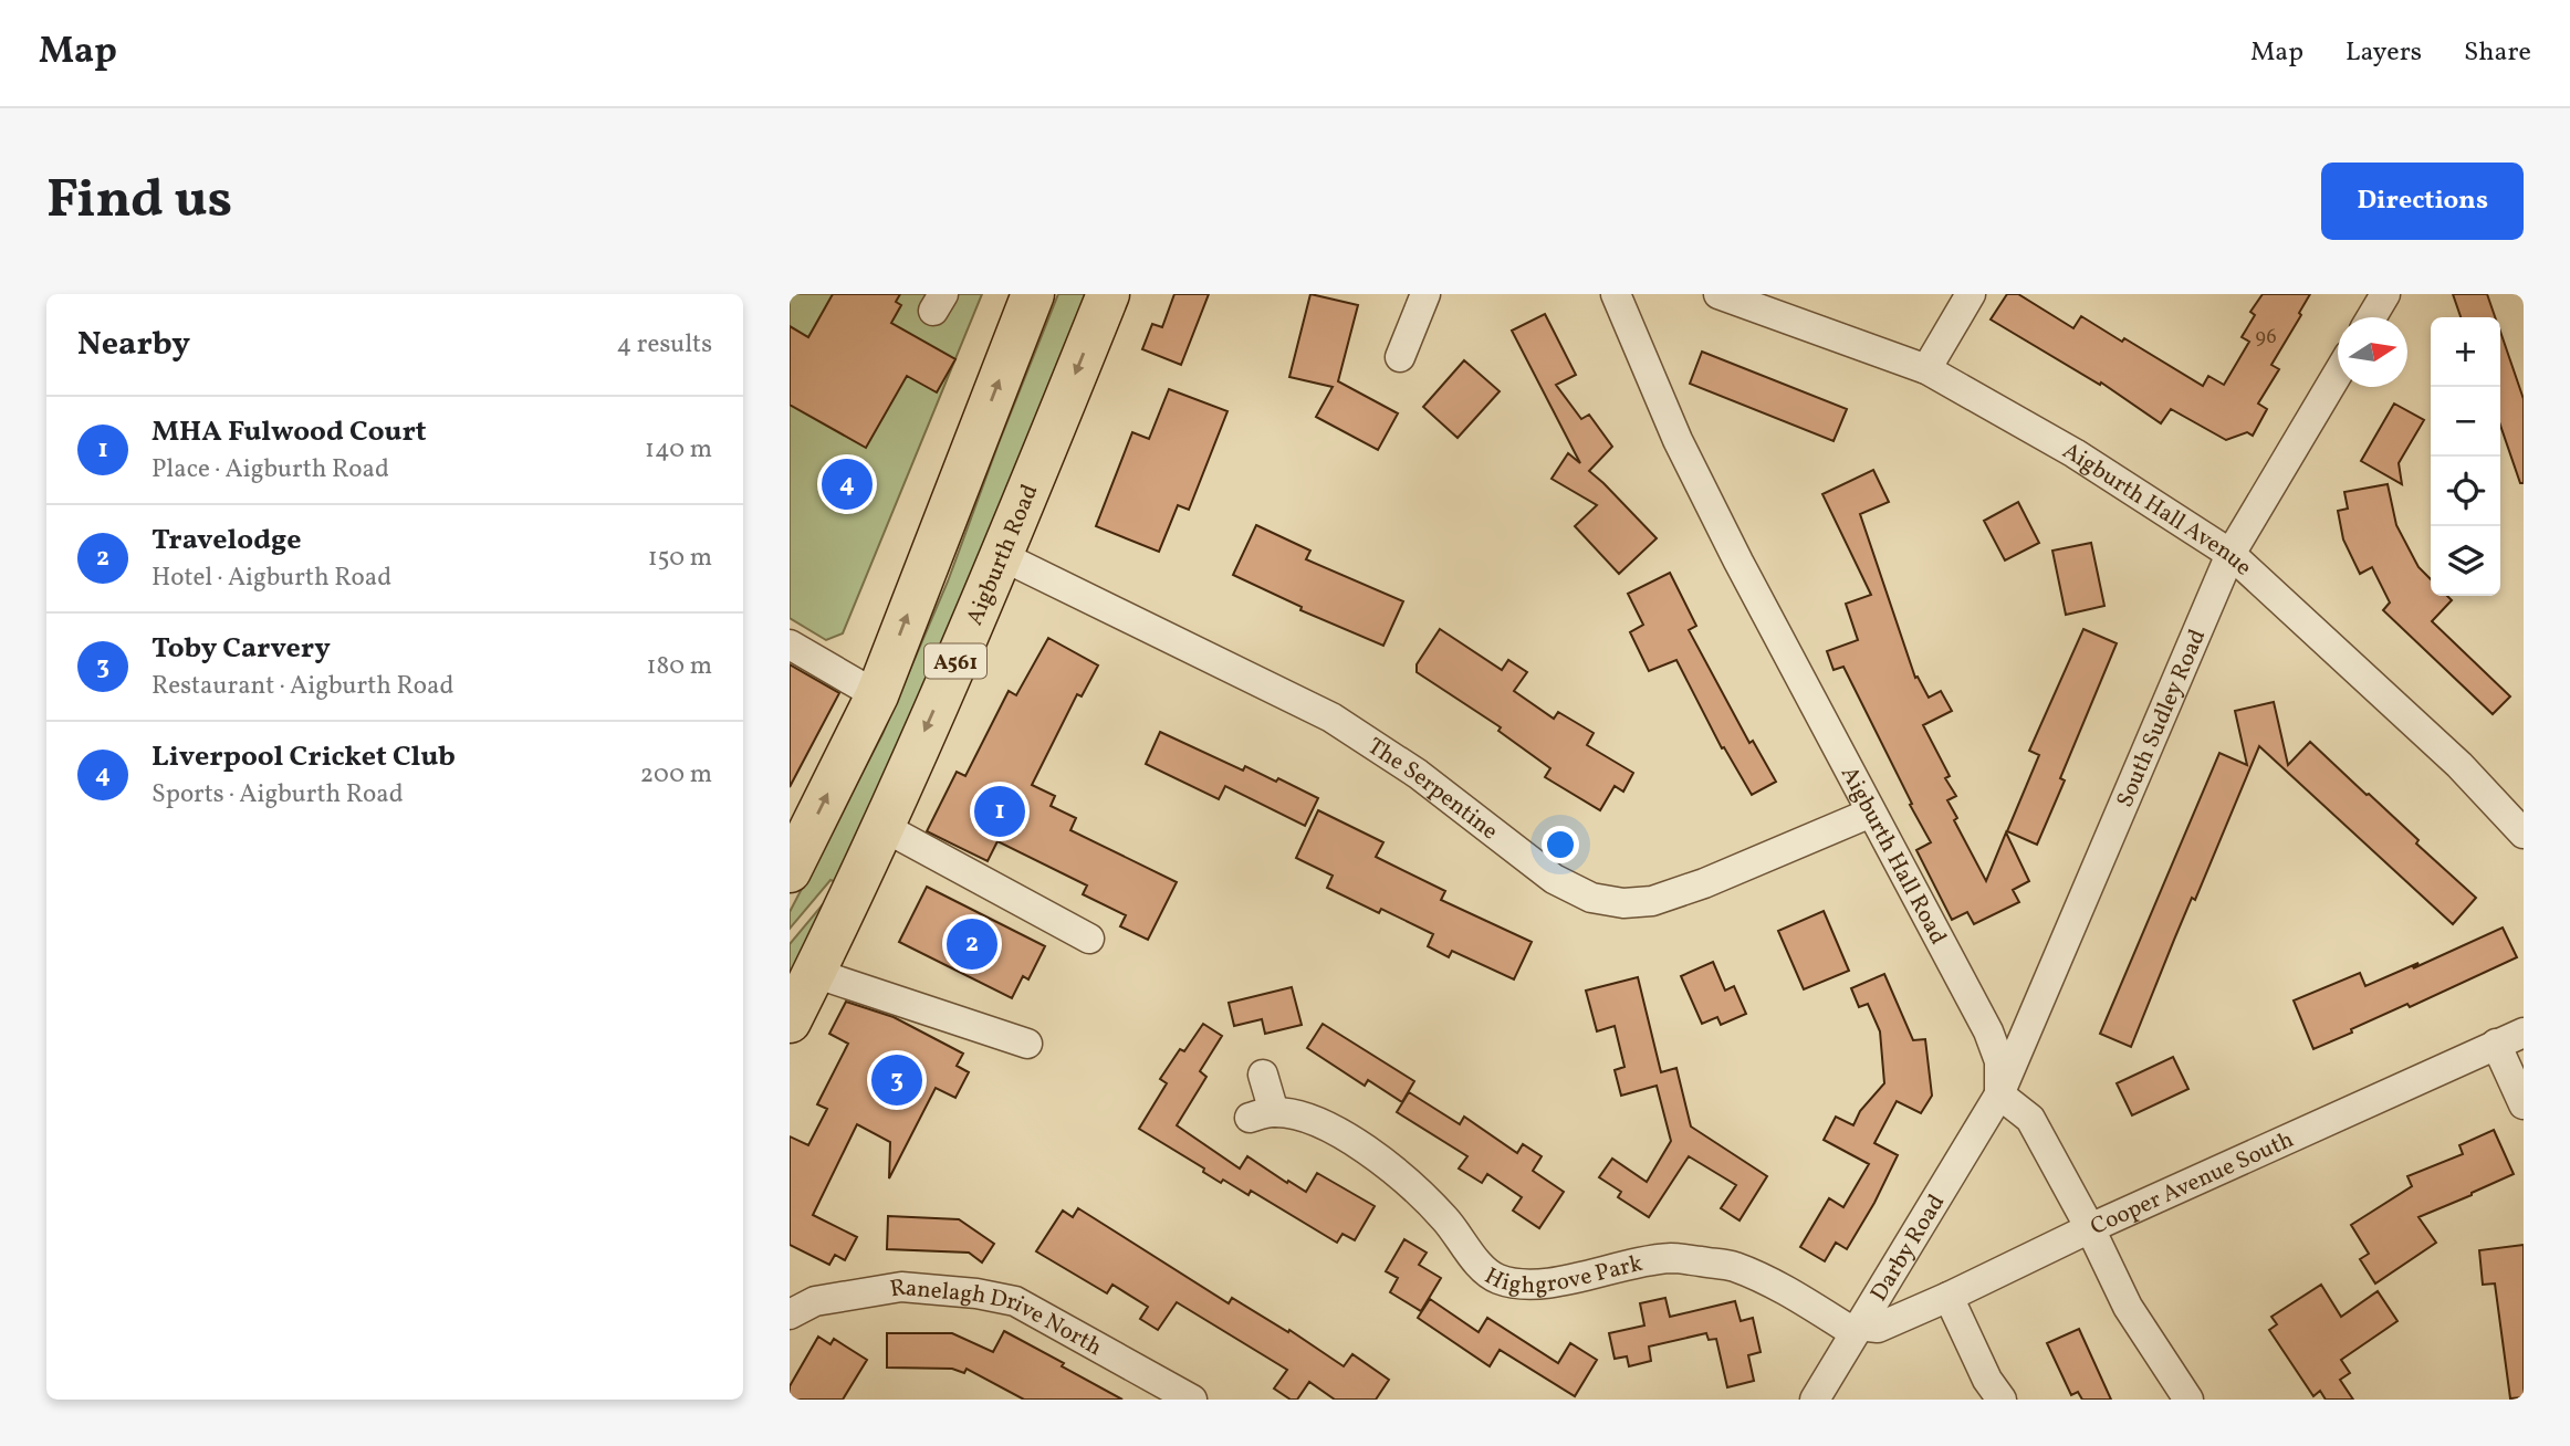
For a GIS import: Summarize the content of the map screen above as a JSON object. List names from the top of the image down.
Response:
{
  "streets": {
    "highway": ["Aigburth Road", "A561"],
    "street": [
      "Aigburth Hall Avenue",
      "South Sudley Road",
      "The Serpentine",
      "Aigburth Hall Road",
      "Cooper Avenue South",
      "Darby Road",
      "Highgrove Park",
      "Ranelagh Drive North"
    ]
  },
  "crossings": [
    ["Aigburth Hall Avenue", "South Sudley Road"],
    ["Aigburth Road", "The Serpentine"],
    ["South Sudley Road", "Aigburth Hall Road"],
    ["South Sudley Road", "Darby Road"],
    ["The Serpentine", "Aigburth Hall Road"],
    ["Aigburth Hall Road", "Darby Road"],
    ["Cooper Avenue South", "Darby Road"],
    ["Cooper Avenue South", "Highgrove Park"],
    ["Darby Road", "Highgrove Park"]
  ],
  "house_numbers": ["96"],
  "north": "right",
  "page": {
    "header": "Map",
    "nav": ["Map", "Layers", "Share"],
    "buttons": "Directions",
    "title": "Find us",
    "heading": ["Nearby", "4 results"],
    "map_buttons": ["+", "−"],
    "list": [
      {
        "mark": "1",
        "name": "MHA Fulwood Court",
        "note": "Place · Aigburth Road",
        "value": "140 m"
      },
      {
        "mark": "2",
        "name": "Travelodge",
        "note": "Hotel · Aigburth Road",
        "value": "150 m"
      },
      {
        "mark": "3",
        "name": "Toby Carvery",
        "note": "Restaurant · Aigburth Road",
        "value": "180 m"
      },
      {
        "mark": "4",
        "name": "Liverpool Cricket Club",
        "note": "Sports · Aigburth Road",
        "value": "200 m"
      }
    ],
    "pins": [
      "4",
      "1",
      "2",
      "3"
    ]
  }
}
